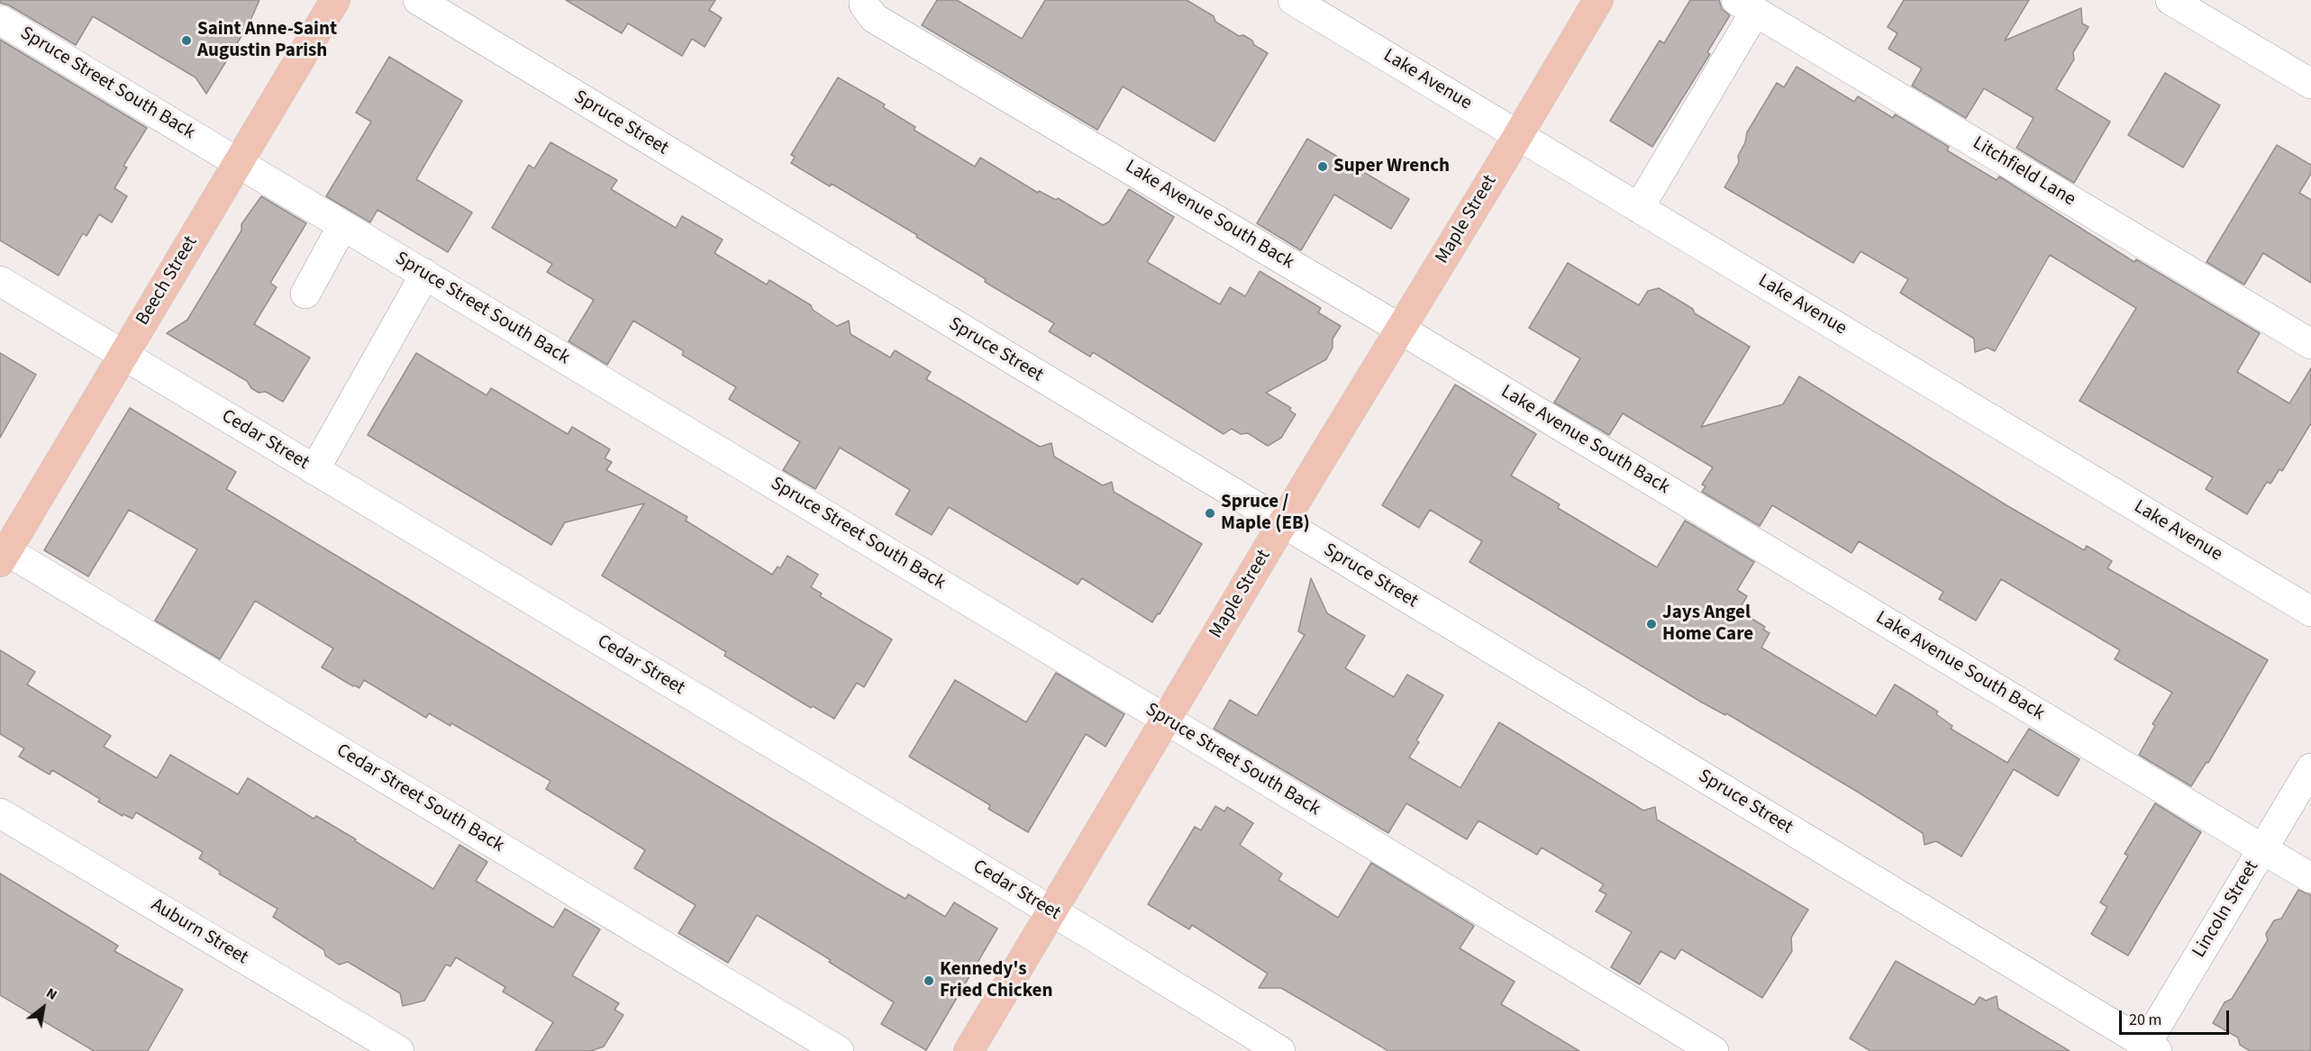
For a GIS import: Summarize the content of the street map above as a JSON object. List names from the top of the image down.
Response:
{
  "streets": {
    "main road": ["Maple Street", "Beech Street"],
    "street": [
      "Lake Avenue",
      "Spruce Street South Back",
      "Spruce Street",
      "Litchfield Lane",
      "Lake Avenue South Back",
      "Cedar Street",
      "Cedar Street South Back",
      "Lincoln Street",
      "Auburn Street"
    ]
  },
  "crossings": [
    ["Lake Avenue", "Maple Street"],
    ["Spruce Street South Back", "Maple Street"],
    ["Spruce Street South Back", "Beech Street"],
    ["Spruce Street", "Maple Street"],
    ["Spruce Street", "Lincoln Street"],
    ["Lake Avenue South Back", "Maple Street"],
    ["Lake Avenue South Back", "Lincoln Street"],
    ["Maple Street", "Cedar Street"],
    ["Beech Street", "Cedar Street"],
    ["Beech Street", "Cedar Street South Back"]
  ],
  "places": [
    "Saint Anne-Saint Augustin Parish",
    "Super Wrench",
    "Spruce / Maple (EB)",
    "Jays Angel Home Care",
    "Kennedy's Fried Chicken"
  ],
  "scale_bar": "20 m",
  "north": "top right"
}
